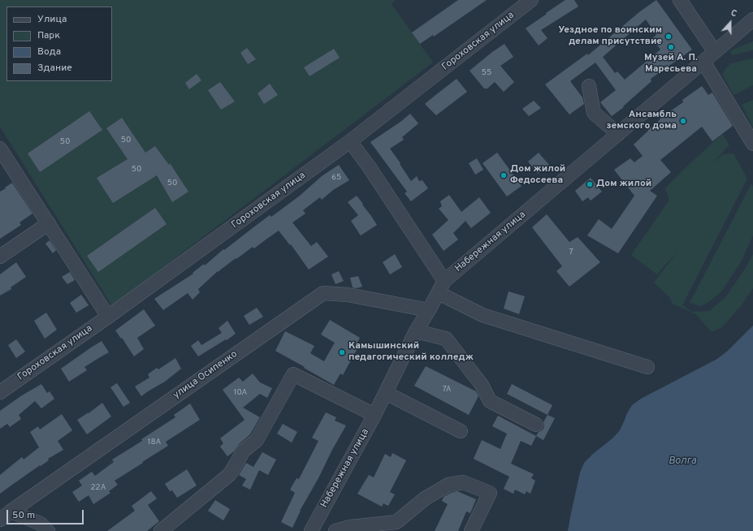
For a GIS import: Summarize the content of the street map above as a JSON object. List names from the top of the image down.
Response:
{
  "streets": {
    "street": ["Гороховская улица", "Набережная улица", "улица Осипенко"]
  },
  "crossings": [
    ["Набережная улица", "улица Осипенко"]
  ],
  "water": ["Волга"],
  "places": [
    "Уездное по воинским делам присутствие",
    "Музей А. П. Маресьева",
    "Ансамбль земского дома",
    "Дом жилой Федосеева",
    "Дом жилой",
    "Камышинский педагогический колледж"
  ],
  "house_numbers": [
    "55",
    "50",
    "50",
    "50",
    "65",
    "50",
    "7",
    "7А",
    "10А",
    "18А",
    "22А"
  ],
  "legend": [
    "Улица",
    "Парк",
    "Вода",
    "Здание"
  ],
  "scale_bar": "50 m",
  "north": "top"
}
